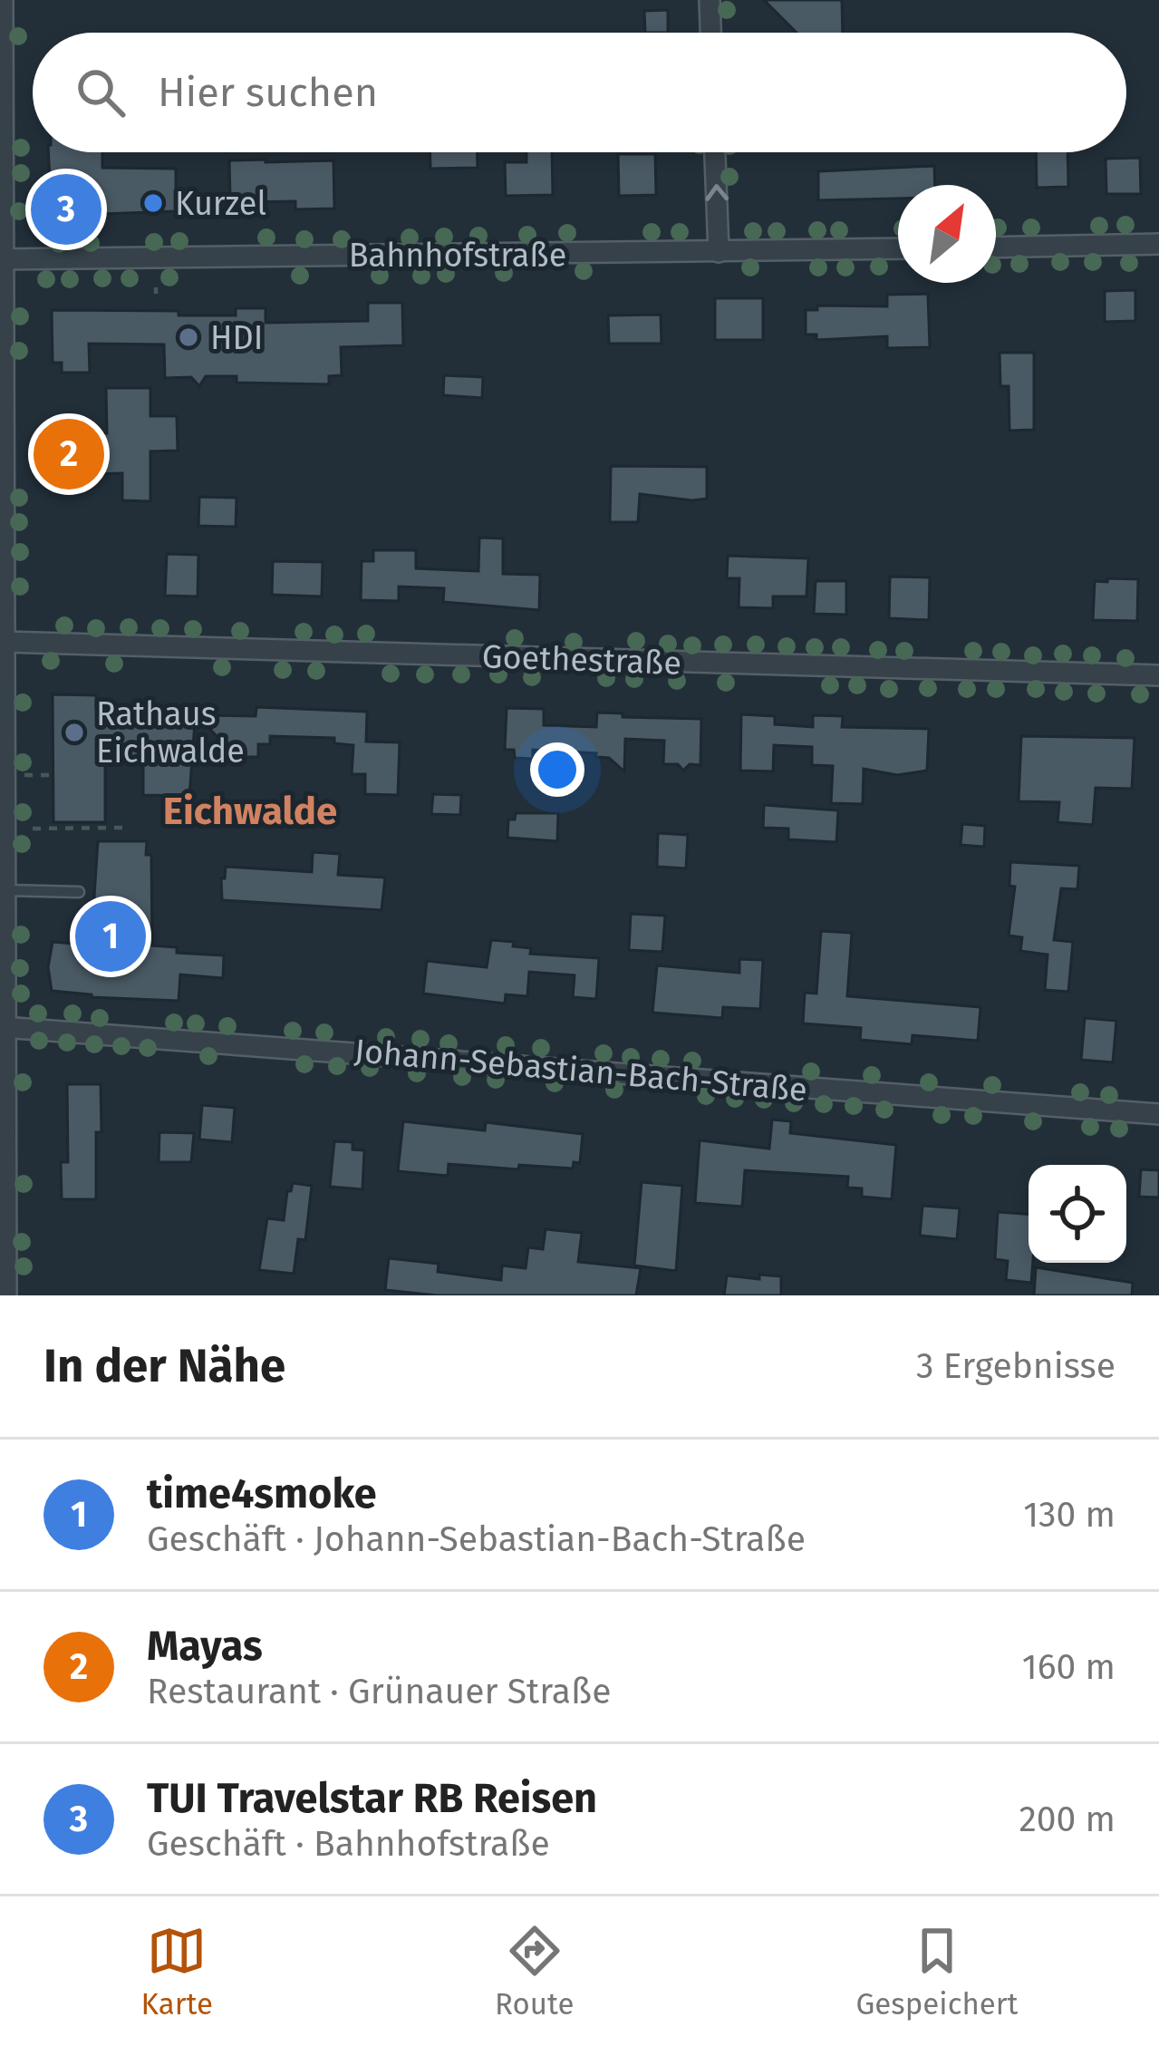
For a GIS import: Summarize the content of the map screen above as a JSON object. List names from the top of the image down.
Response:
{
  "streets": {
    "street": ["Bahnhofstraße", "Goethestraße", "Johann-Sebastian-Bach-Straße"]
  },
  "districts": ["Eichwalde"],
  "places": ["Kurzel", "HDI", "Rathaus Eichwalde"],
  "north": "top right",
  "page": {
    "search": "Hier suchen",
    "pins": ["3", "2", "1"],
    "heading": ["In der Nähe", "3 Ergebnisse"],
    "list": [
      {
        "mark": "1",
        "name": "time4smoke",
        "note": "Geschäft · Johann-Sebastian-Bach-Straße",
        "value": "130 m"
      },
      {
        "mark": "2",
        "name": "Mayas",
        "note": "Restaurant · Grünauer Straße",
        "value": "160 m"
      },
      {
        "mark": "3",
        "name": "TUI Travelstar RB Reisen",
        "note": "Geschäft · Bahnhofstraße",
        "value": "200 m"
      }
    ],
    "nav": ["Karte", "Route", "Gespeichert"]
  }
}
